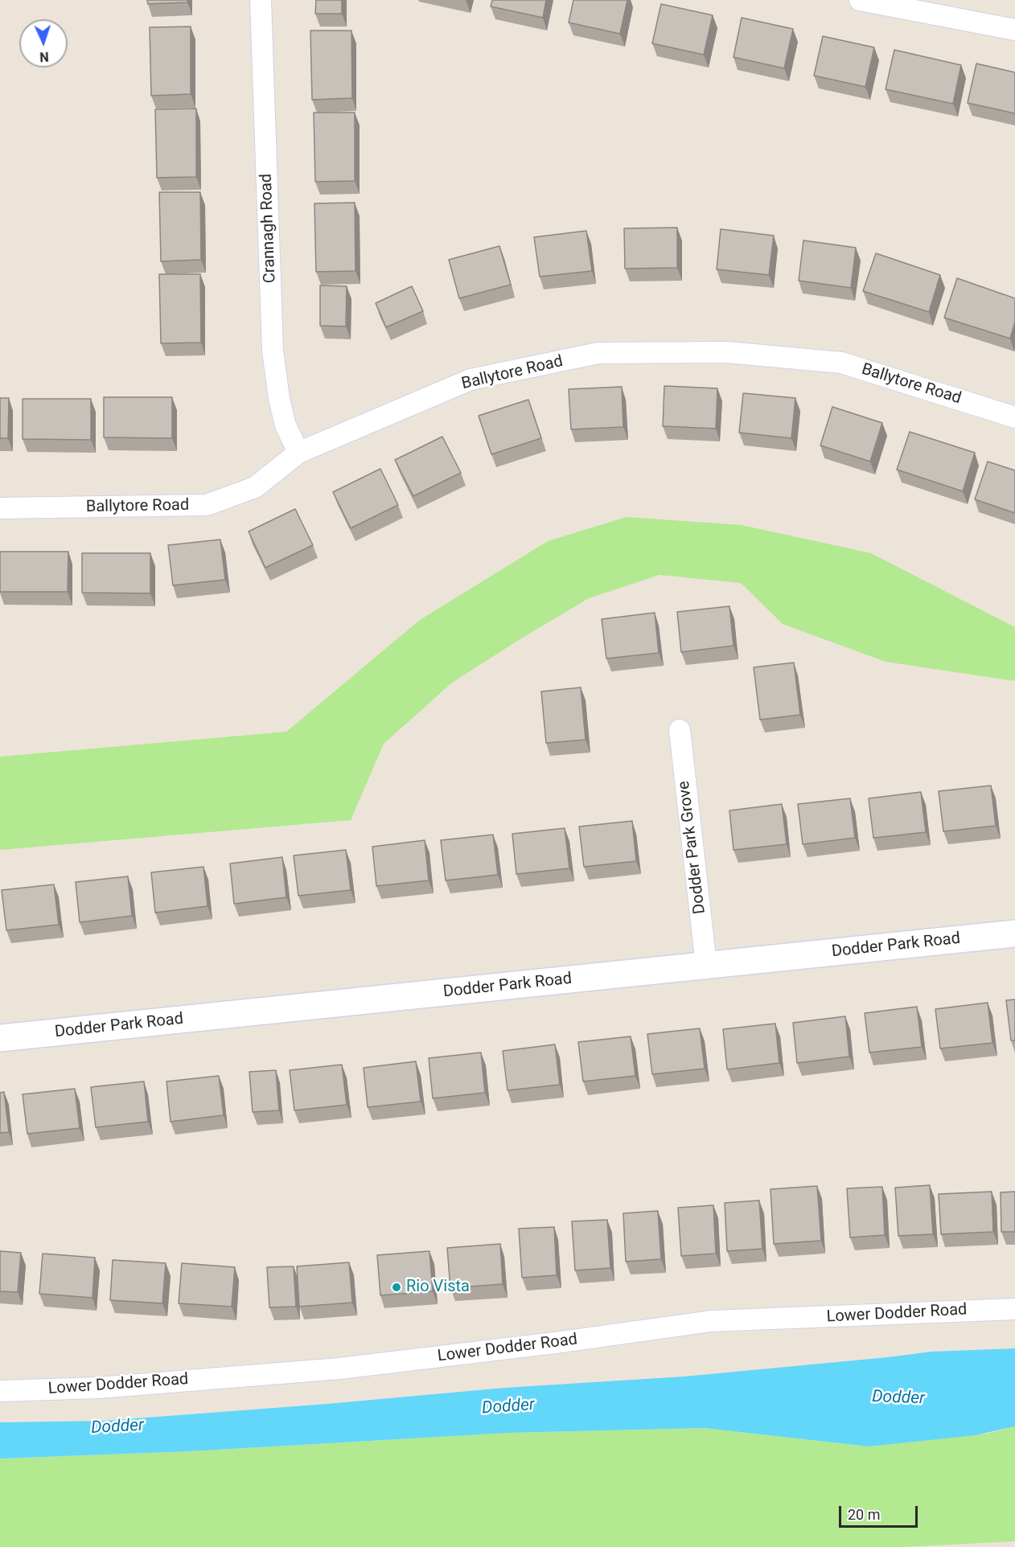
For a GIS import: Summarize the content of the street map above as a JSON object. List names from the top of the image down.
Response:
{
  "streets": {
    "main road": ["Dodder Park Road"],
    "street": [
      "Crannagh Road",
      "Ballytore Road",
      "Dodder Park Grove",
      "Lower Dodder Road"
    ]
  },
  "crossings": [
    ["Crannagh Road", "Ballytore Road"],
    ["Dodder Park Grove", "Dodder Park Road"]
  ],
  "water": ["Dodder"],
  "places": ["Rio Vista"],
  "scale_bar": "20 m",
  "north": "bottom"
}
